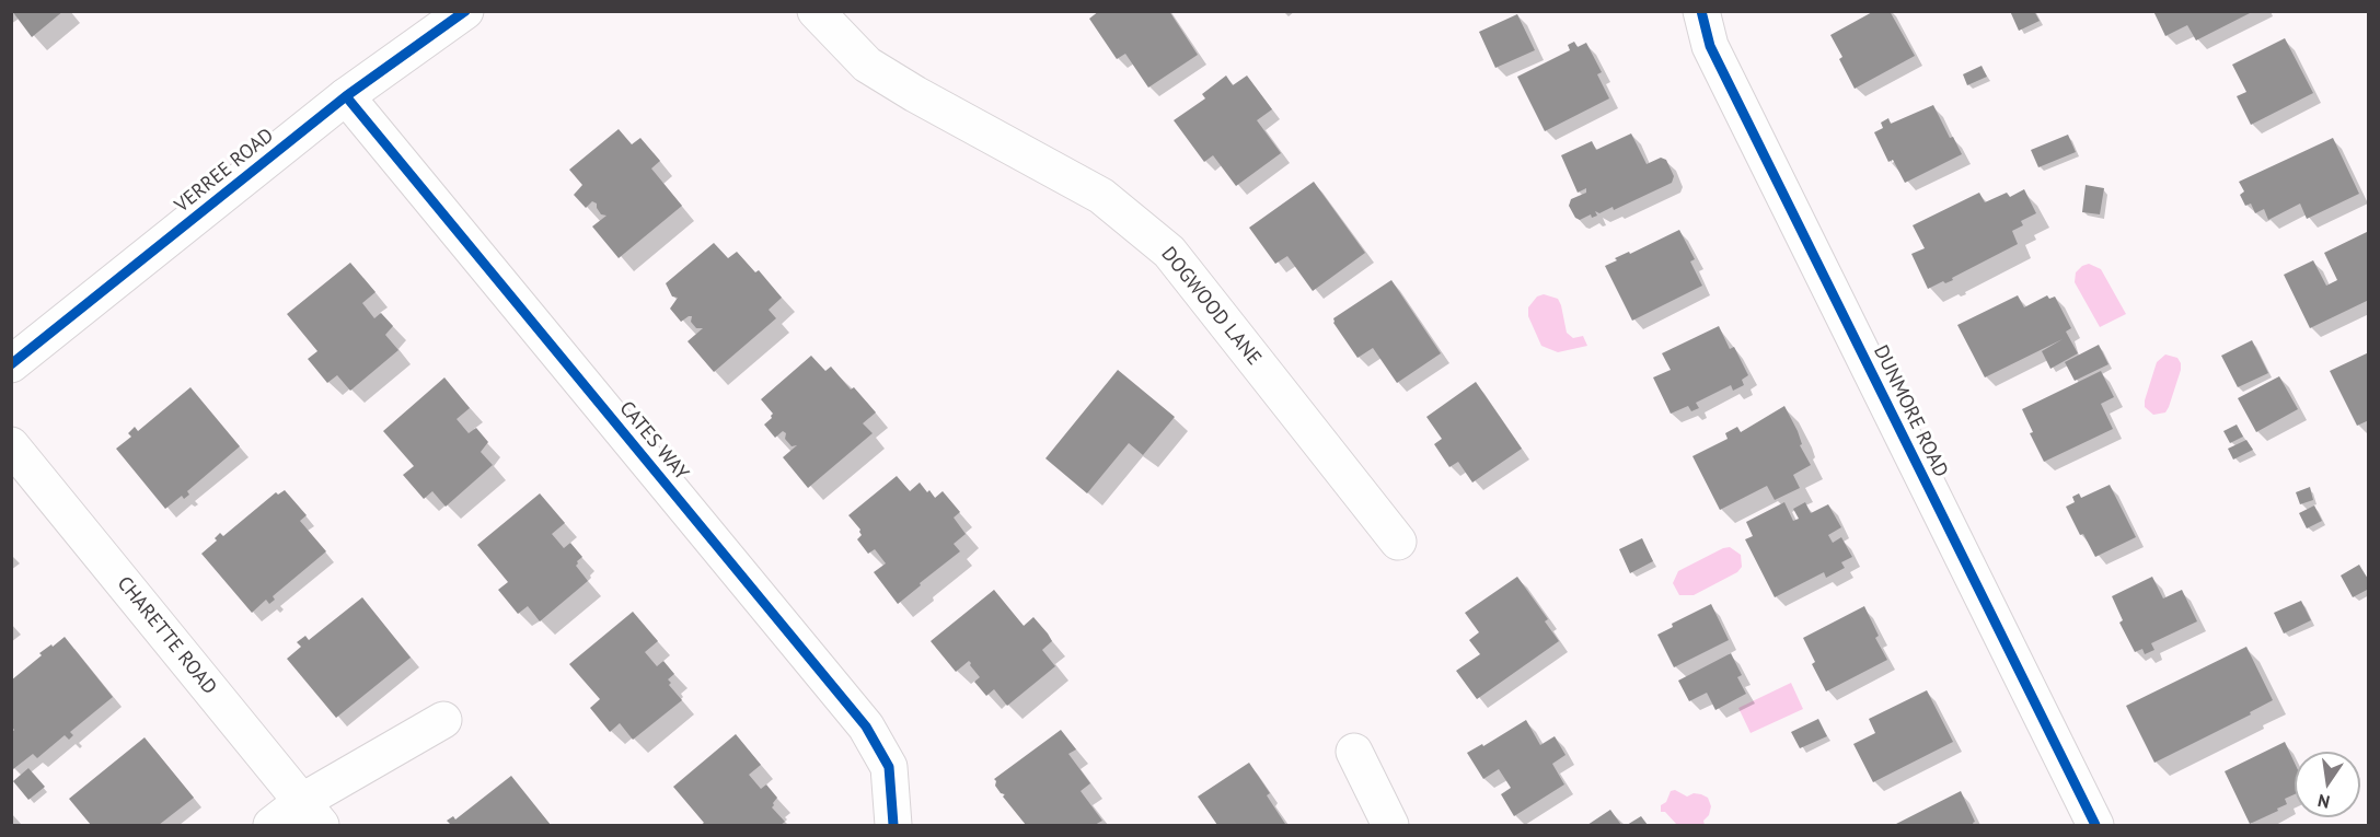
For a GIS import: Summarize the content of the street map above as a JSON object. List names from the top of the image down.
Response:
{
  "streets": {
    "street": [
      "VERREE ROAD",
      "DOGWOOD LANE",
      "DUNMORE ROAD",
      "CATES WAY",
      "CHARETTE ROAD"
    ]
  },
  "crossings": [
    ["VERREE ROAD", "CATES WAY"]
  ],
  "north": "bottom"
}
